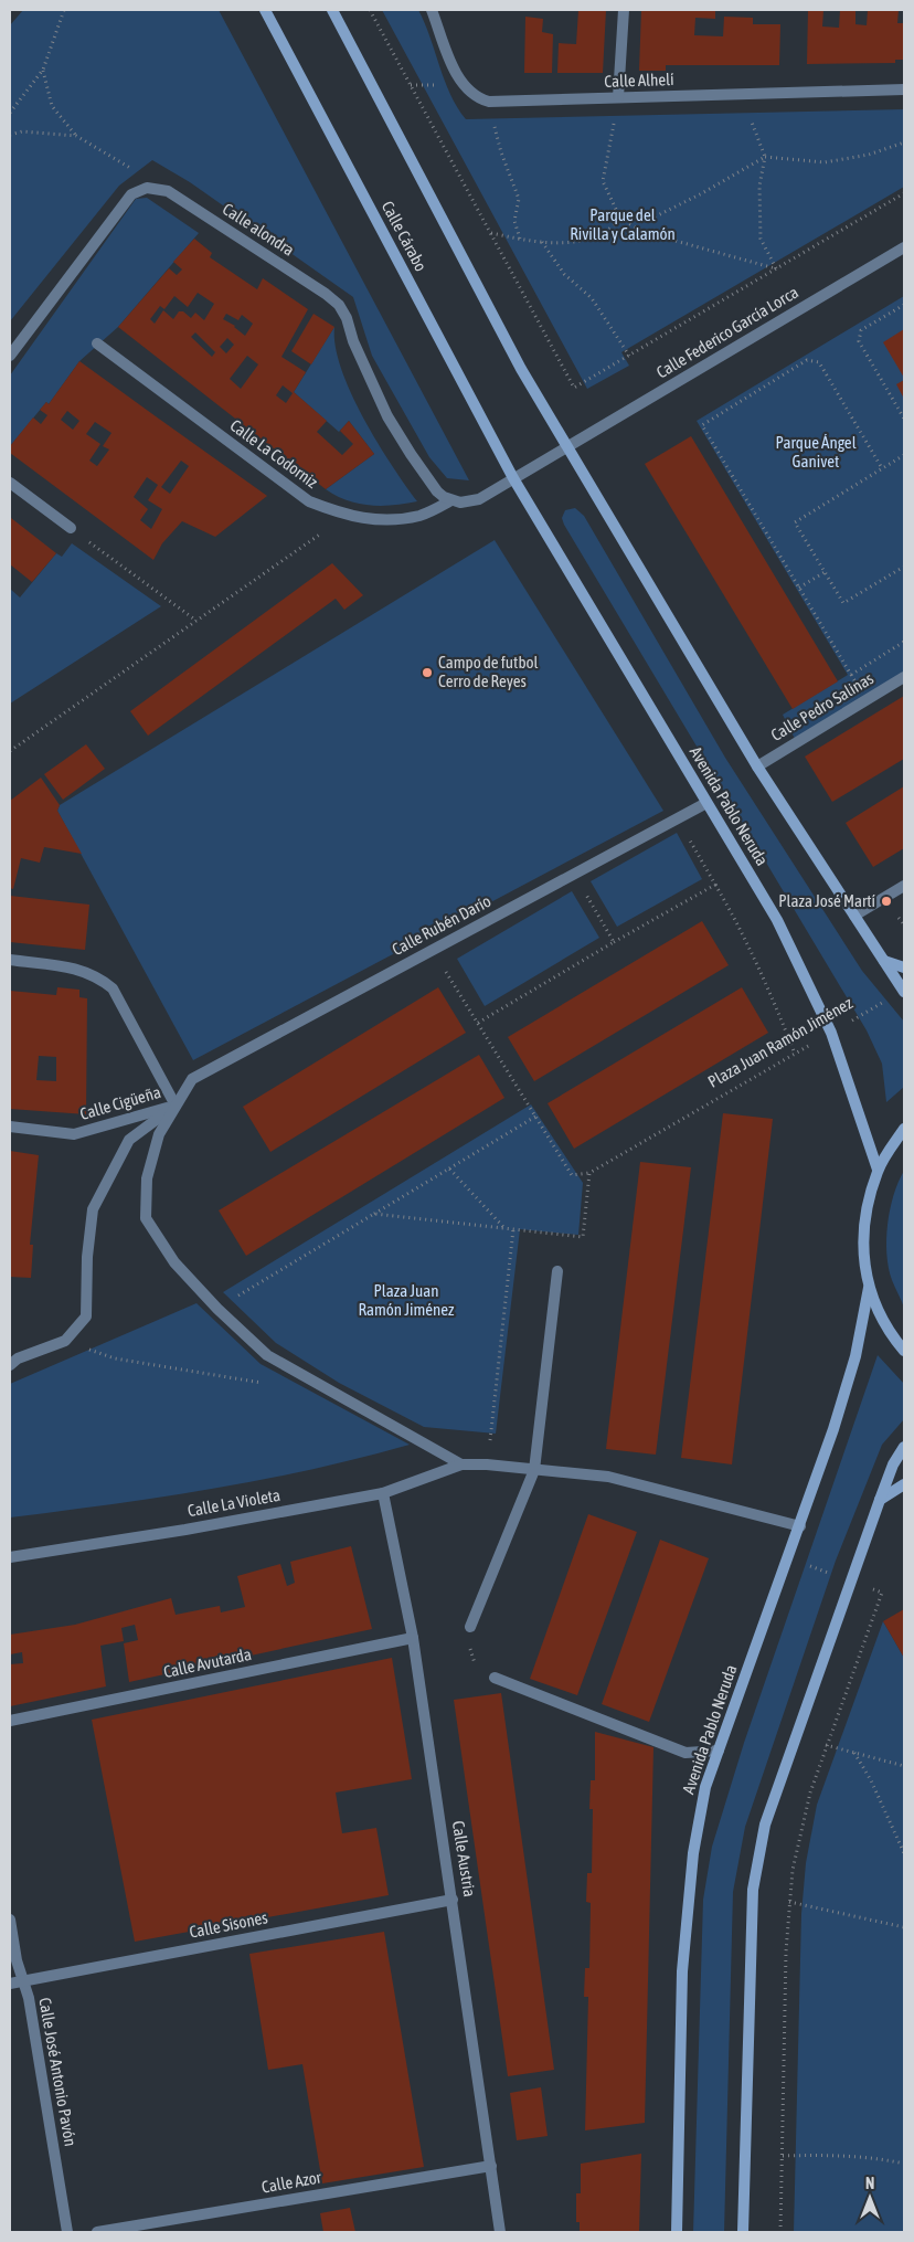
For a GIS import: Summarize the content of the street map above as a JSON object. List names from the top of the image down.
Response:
{
  "streets": {
    "main road": ["Calle Cárabo", "Avenida Pablo Neruda"],
    "street": [
      "Calle Alhelí",
      "Calle alondra",
      "Calle Federico García Lorca",
      "Calle La Codorniz",
      "Calle Pedro Salinas",
      "Calle Rubén Darío",
      "Calle Cigüeña",
      "Calle La Violeta",
      "Calle Avutarda",
      "Calle Austria",
      "Calle Sisones",
      "Calle José Antonio Pavón",
      "Calle Azor"
    ],
    "path": ["Plaza Juan Ramón Jiménez"]
  },
  "crossings": [
    ["Calle alondra", "Calle La Codorniz"],
    ["Calle Cárabo", "Calle Federico García Lorca"],
    ["Calle Cárabo", "Calle La Codorniz"],
    ["Calle Cárabo", "Avenida Pablo Neruda"],
    ["Calle Federico García Lorca", "Calle La Codorniz"],
    ["Calle Federico García Lorca", "Avenida Pablo Neruda"],
    ["Calle La Codorniz", "Avenida Pablo Neruda"],
    ["Avenida Pablo Neruda", "Calle Rubén Darío"],
    ["Avenida Pablo Neruda", "Plaza Juan Ramón Jiménez"],
    ["Calle Rubén Darío", "Calle Cigüeña"],
    ["Calle La Violeta", "Calle Austria"],
    ["Calle Avutarda", "Calle Austria"],
    ["Calle Austria", "Calle Sisones"],
    ["Calle Austria", "Calle Azor"],
    ["Calle Sisones", "Calle José Antonio Pavón"]
  ],
  "parks": ["Parque del Rivilla y Calamón", "Parque Ángel Ganivet", "Plaza Juan Ramón Jiménez"],
  "places": ["Campo de futbol Cerro de Reyes", "Plaza José Martí"],
  "north": "top"
}
